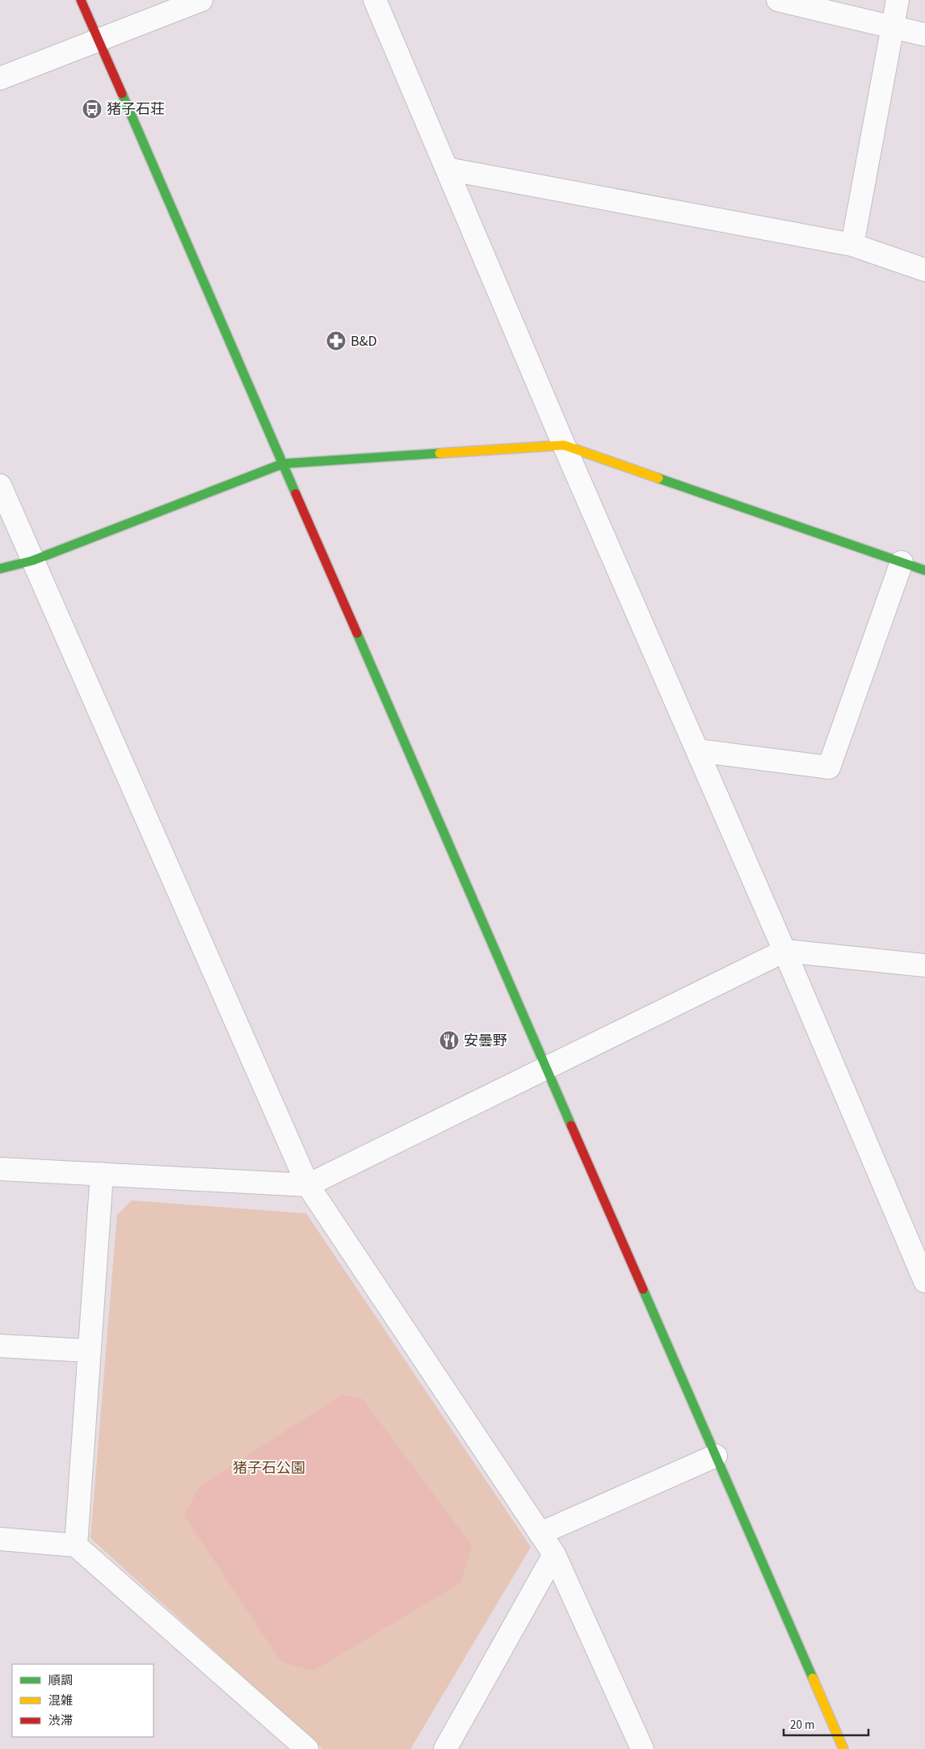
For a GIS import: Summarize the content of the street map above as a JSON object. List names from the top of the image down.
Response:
{
  "parks": ["猪子石公園"],
  "places": {
    "bus stop": ["猪子石荘"],
    "pharmacy": ["B&D"],
    "restaurant": ["安曇野"]
  },
  "legend": ["順調", "混雑", "渋滞"],
  "scale_bar": "20 m"
}
